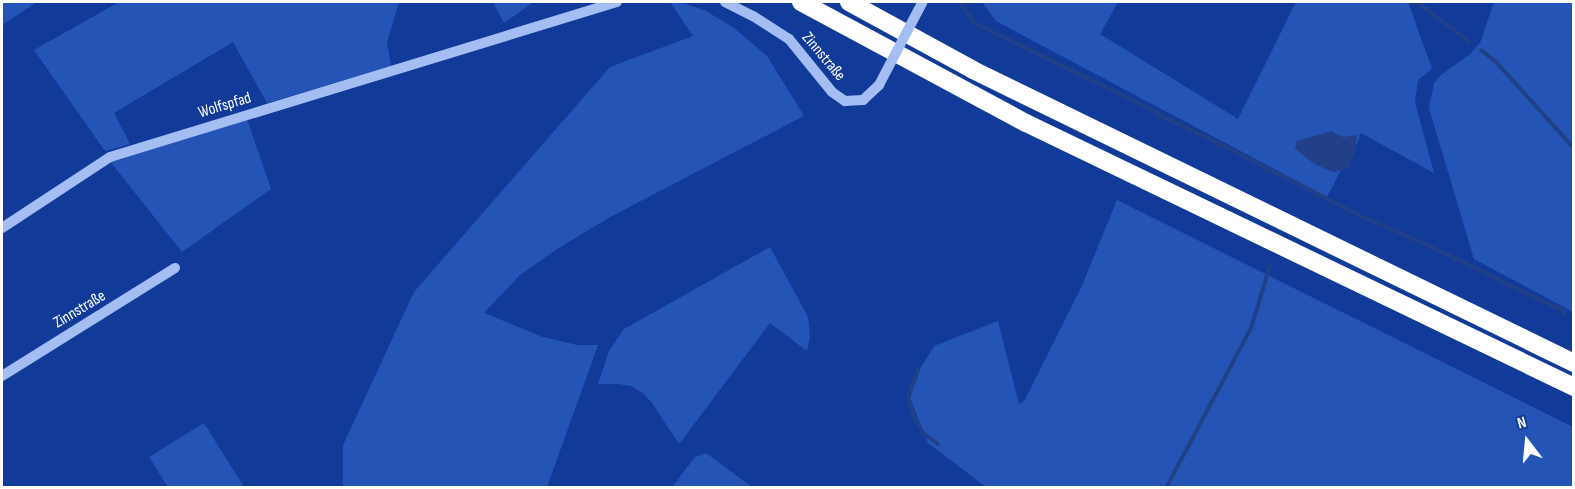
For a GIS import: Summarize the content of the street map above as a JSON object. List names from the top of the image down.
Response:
{
  "streets": {
    "street": ["Zinnstraße", "Wolfspfad"]
  },
  "north": "top"
}
